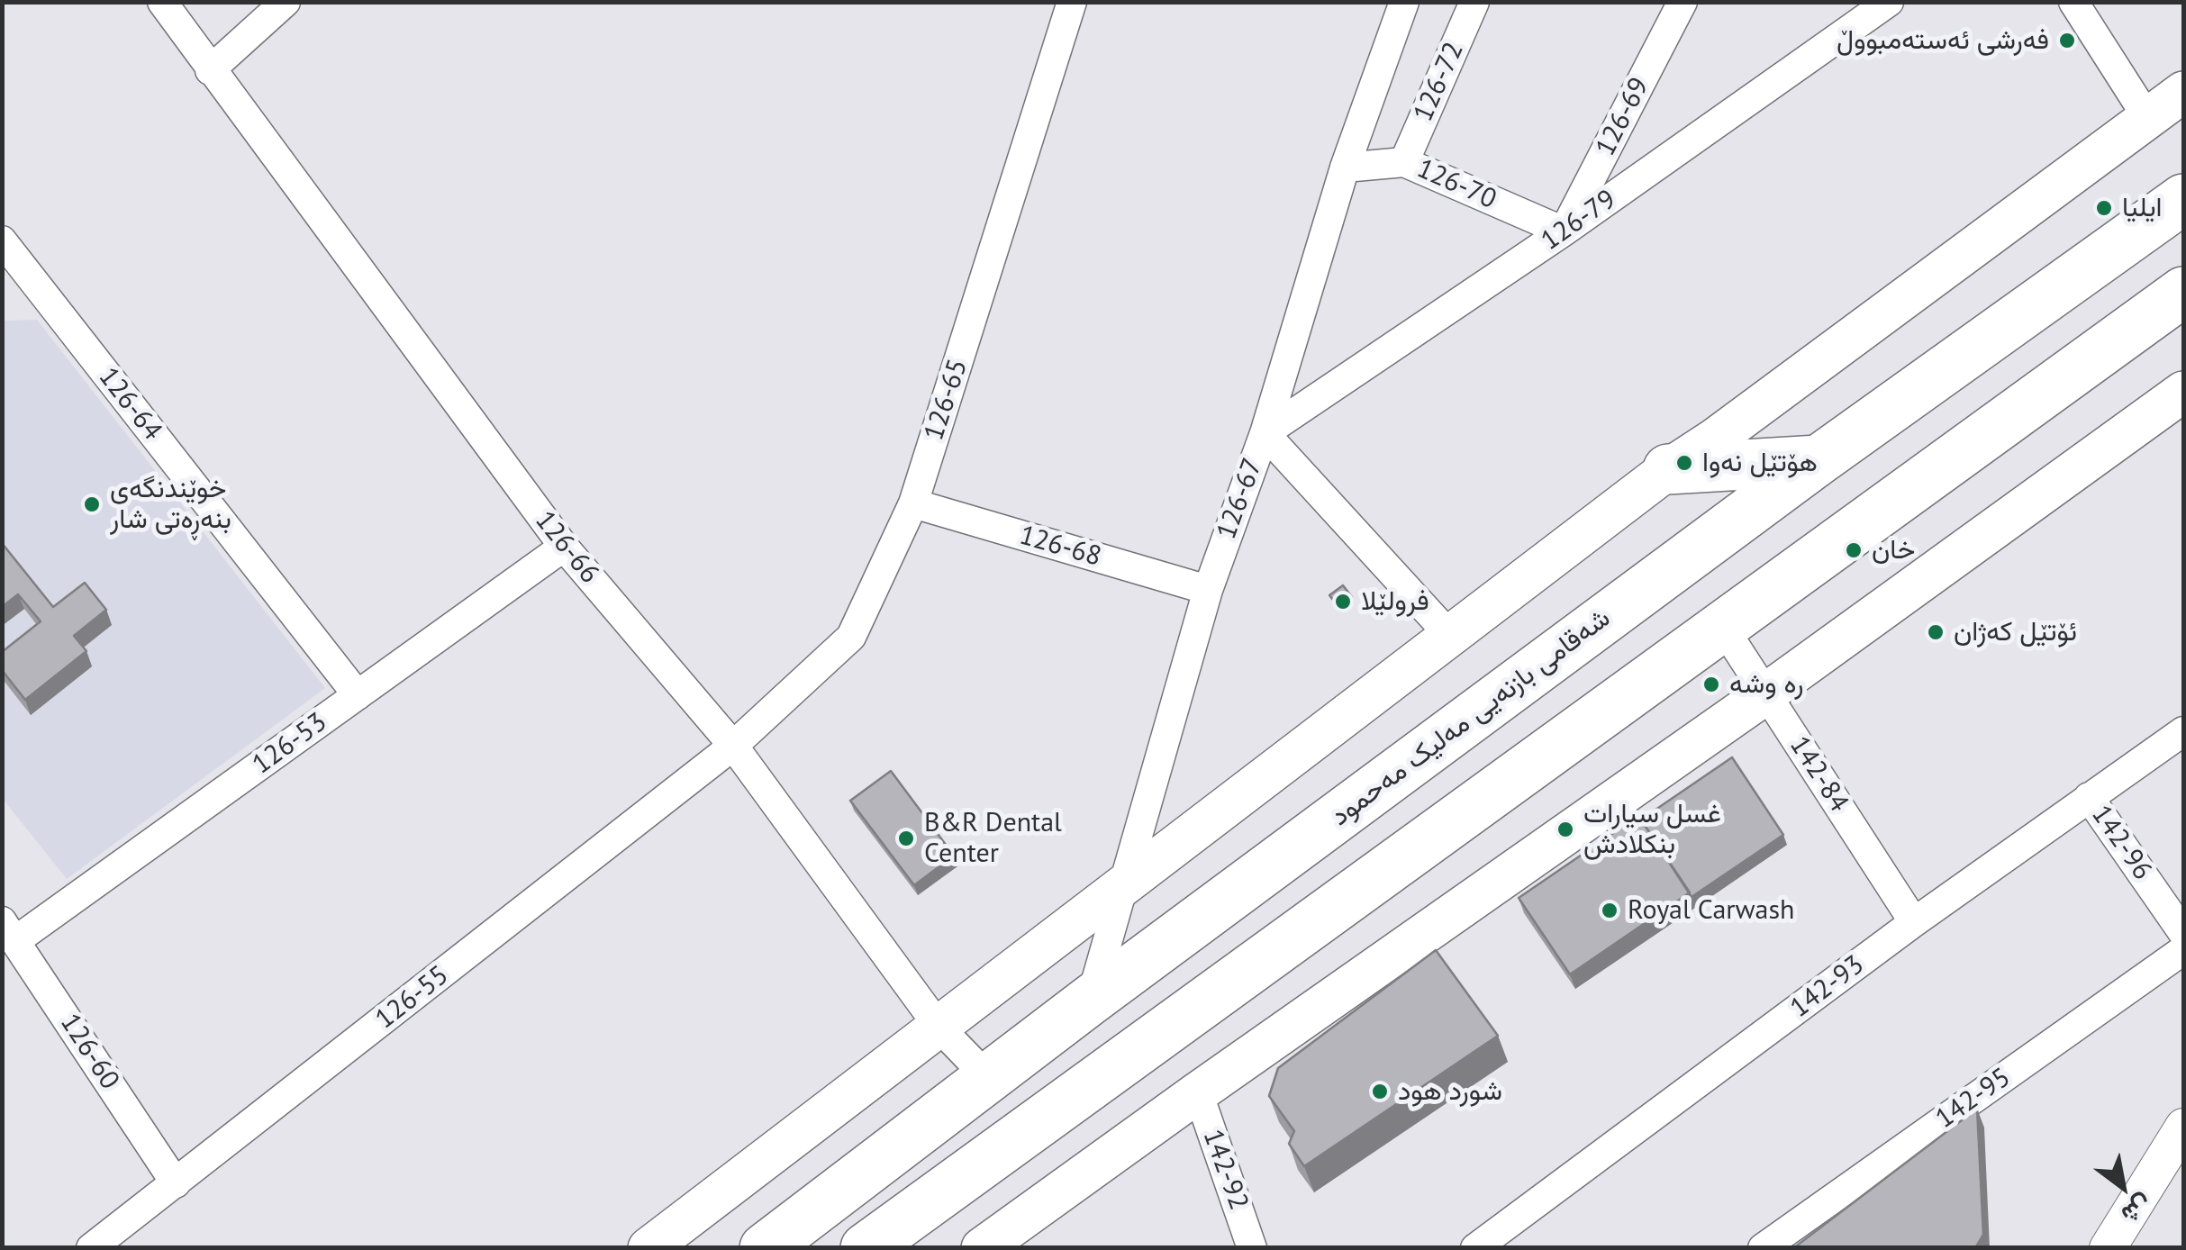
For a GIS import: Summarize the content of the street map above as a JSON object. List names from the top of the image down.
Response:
{
  "streets": {
    "highway": ["شەقامی بازنەیی مەلیک مەحمود"],
    "street": [
      "126-72",
      "126-69",
      "126-70",
      "126-79",
      "126-65",
      "126-64",
      "126-67",
      "126-68",
      "126-66",
      "126-53",
      "142-84",
      "142-96",
      "142-93",
      "126-55",
      "126-60",
      "142-95",
      "142-92"
    ]
  },
  "crossings": [
    ["126-72", "126-70"],
    ["126-69", "126-70"],
    ["126-69", "126-79"],
    ["126-70", "126-79"],
    ["126-70", "126-67"],
    ["126-79", "126-67"],
    ["126-65", "126-68"],
    ["126-65", "126-66"],
    ["126-65", "126-55"],
    ["126-64", "126-53"],
    ["126-67", "126-68"],
    ["126-67", "شەقامی بازنەیی مەلیک مەحمود"],
    ["126-66", "شەقامی بازنەیی مەلیک مەحمود"],
    ["126-66", "126-53"],
    ["126-66", "126-55"],
    ["126-53", "126-60"],
    ["142-84", "142-93"],
    ["142-96", "142-93"],
    ["126-55", "126-60"]
  ],
  "places": [
    "فەرشی ئەستەمبووڵ",
    "ايليا",
    "هۆتێل نەوا",
    "خوێندنگەی بنەڕەتی شار",
    "خان",
    "فرولێلا",
    "ئۆتێل کەژان",
    "ره وشه",
    "غسل سيارات بنكلادش",
    "B&R Dental Center",
    "Royal Carwash",
    "شورد هود"
  ],
  "north": "bottom right"
}
